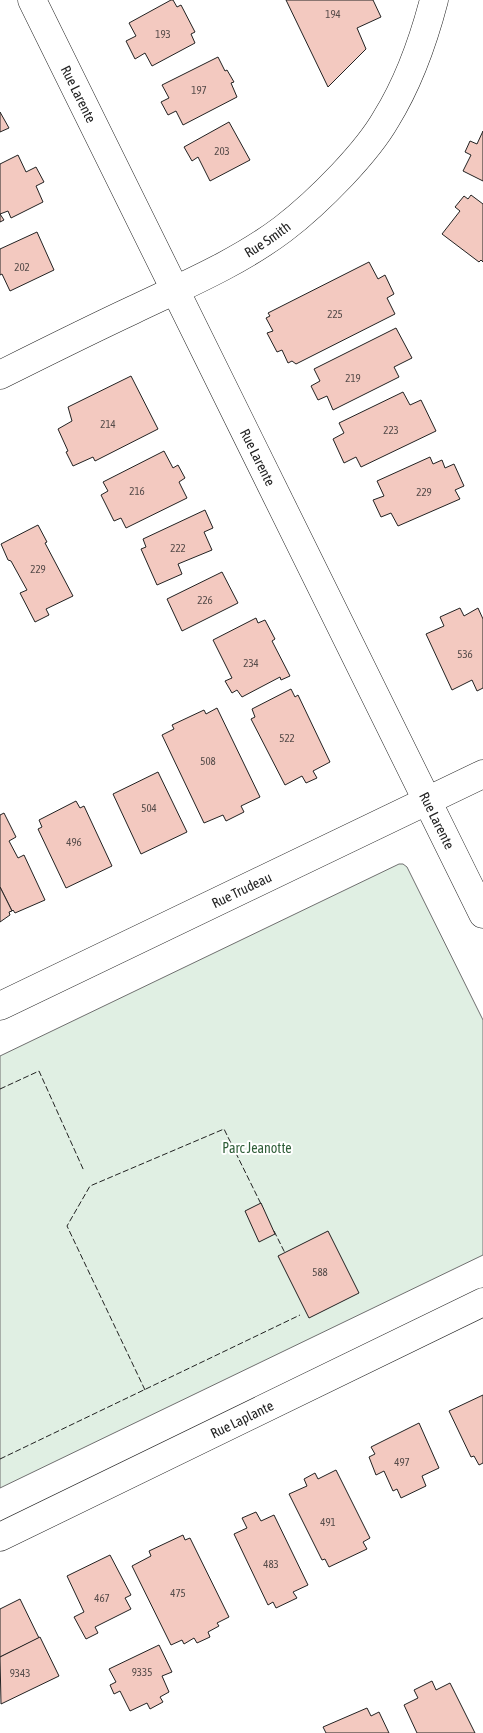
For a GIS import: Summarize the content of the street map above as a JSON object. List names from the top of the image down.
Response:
{
  "streets": {
    "street": [
      "Rue Larente",
      "Rue Smith",
      "Rue Trudeau",
      "Rue Laplante"
    ]
  },
  "crossings": [
    ["Rue Larente", "Rue Smith"],
    ["Rue Larente", "Rue Trudeau"]
  ],
  "parks": ["Parc Jeanotte"],
  "house_numbers": [
    "194",
    "193",
    "197",
    "203",
    "202",
    "225",
    "219",
    "214",
    "223",
    "216",
    "229",
    "222",
    "229",
    "226",
    "536",
    "234",
    "522",
    "508",
    "504",
    "496",
    "588",
    "497",
    "491",
    "483",
    "475",
    "467",
    "9335",
    "9343"
  ]
}
